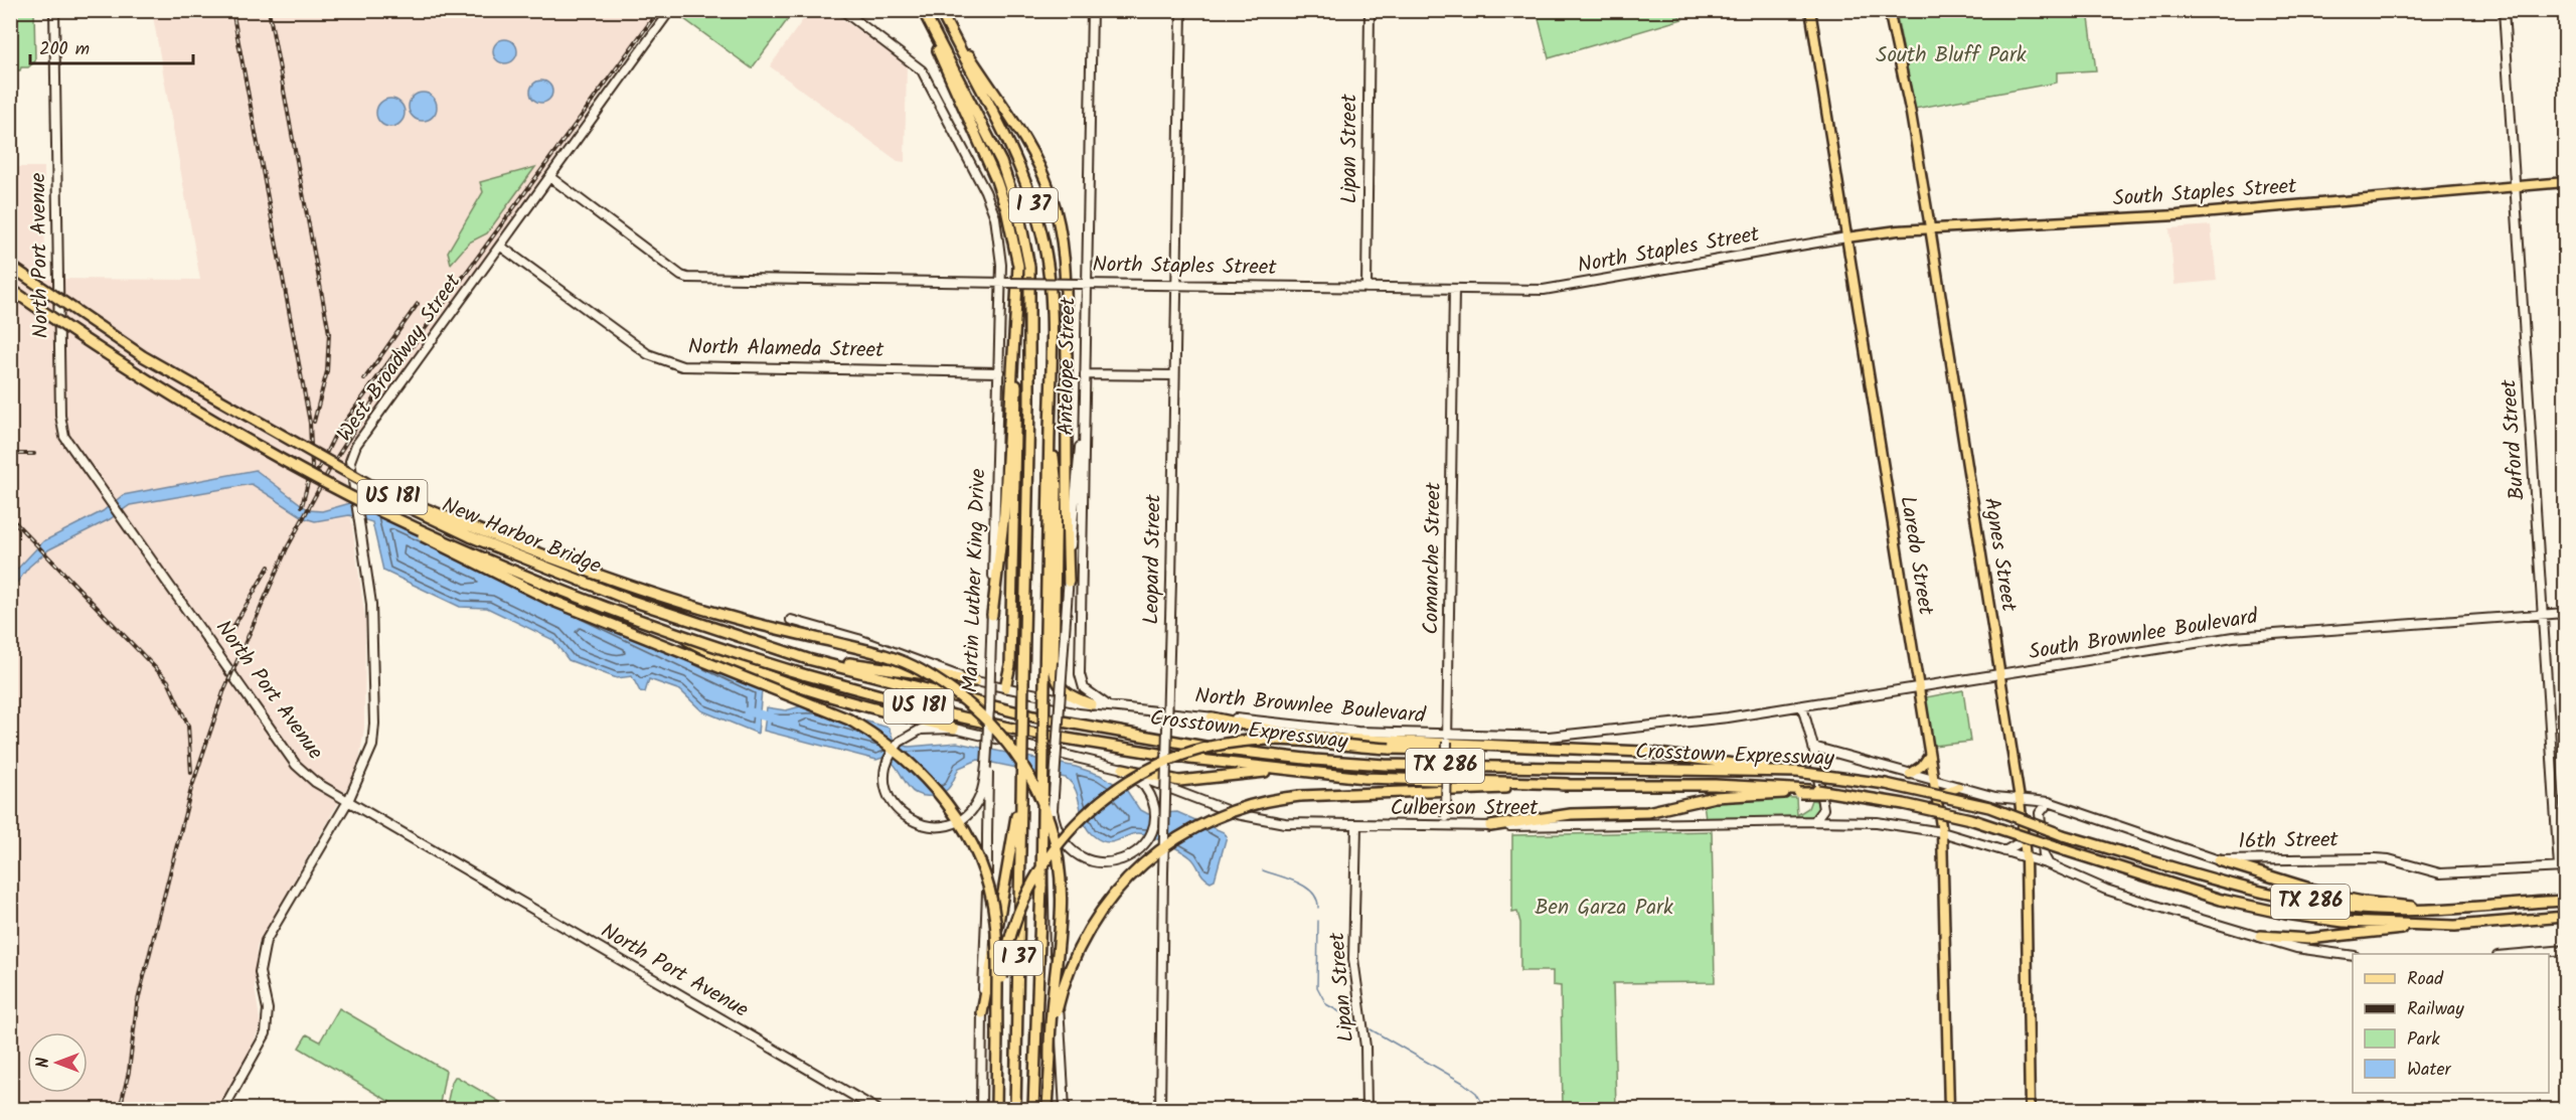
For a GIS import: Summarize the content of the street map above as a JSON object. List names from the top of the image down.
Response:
{
  "streets": {
    "highway": [
      "I 37",
      "US 181",
      "New Harbor Bridge",
      "Crosstown Expressway",
      "TX 286"
    ],
    "main road": [
      "Lipan Street",
      "South Staples Street",
      "North Staples Street",
      "North Port Avenue",
      "North Alameda Street",
      "West Broadway Street",
      "Antelope Street",
      "Buford Street",
      "Agnes Street",
      "Laredo Street",
      "Comanche Street",
      "Leopard Street",
      "Martin Luther King Drive",
      "South Brownlee Boulevard",
      "North Brownlee Boulevard",
      "Culberson Street",
      "16th Street"
    ]
  },
  "crossings": [
    ["Lipan Street", "North Staples Street"],
    ["Lipan Street", "Culberson Street"],
    ["South Staples Street", "North Staples Street"],
    ["South Staples Street", "Buford Street"],
    ["South Staples Street", "Agnes Street"],
    ["South Staples Street", "Laredo Street"],
    ["North Staples Street", "West Broadway Street"],
    ["North Staples Street", "Antelope Street"],
    ["North Staples Street", "Laredo Street"],
    ["North Staples Street", "Comanche Street"],
    ["North Staples Street", "Leopard Street"],
    ["North Staples Street", "Martin Luther King Drive"],
    ["North Port Avenue", "West Broadway Street"],
    ["North Alameda Street", "West Broadway Street"],
    ["North Alameda Street", "Martin Luther King Drive"],
    ["Antelope Street", "North Brownlee Boulevard"],
    ["Buford Street", "South Brownlee Boulevard"],
    ["Buford Street", "16th Street"],
    ["New Harbor Bridge", "Crosstown Expressway"],
    ["Agnes Street", "South Brownlee Boulevard"],
    ["Agnes Street", "16th Street"],
    ["Laredo Street", "South Brownlee Boulevard"],
    ["Comanche Street", "North Brownlee Boulevard"],
    ["Comanche Street", "Culberson Street"],
    ["Martin Luther King Drive", "Culberson Street"],
    ["South Brownlee Boulevard", "North Brownlee Boulevard"],
    ["Crosstown Expressway", "TX 286"]
  ],
  "parks": ["South Bluff Park", "Ben Garza Park"],
  "legend": [
    "Road",
    "Railway",
    "Park",
    "Water"
  ],
  "scale_bar": "200 m",
  "north": "left"
}
